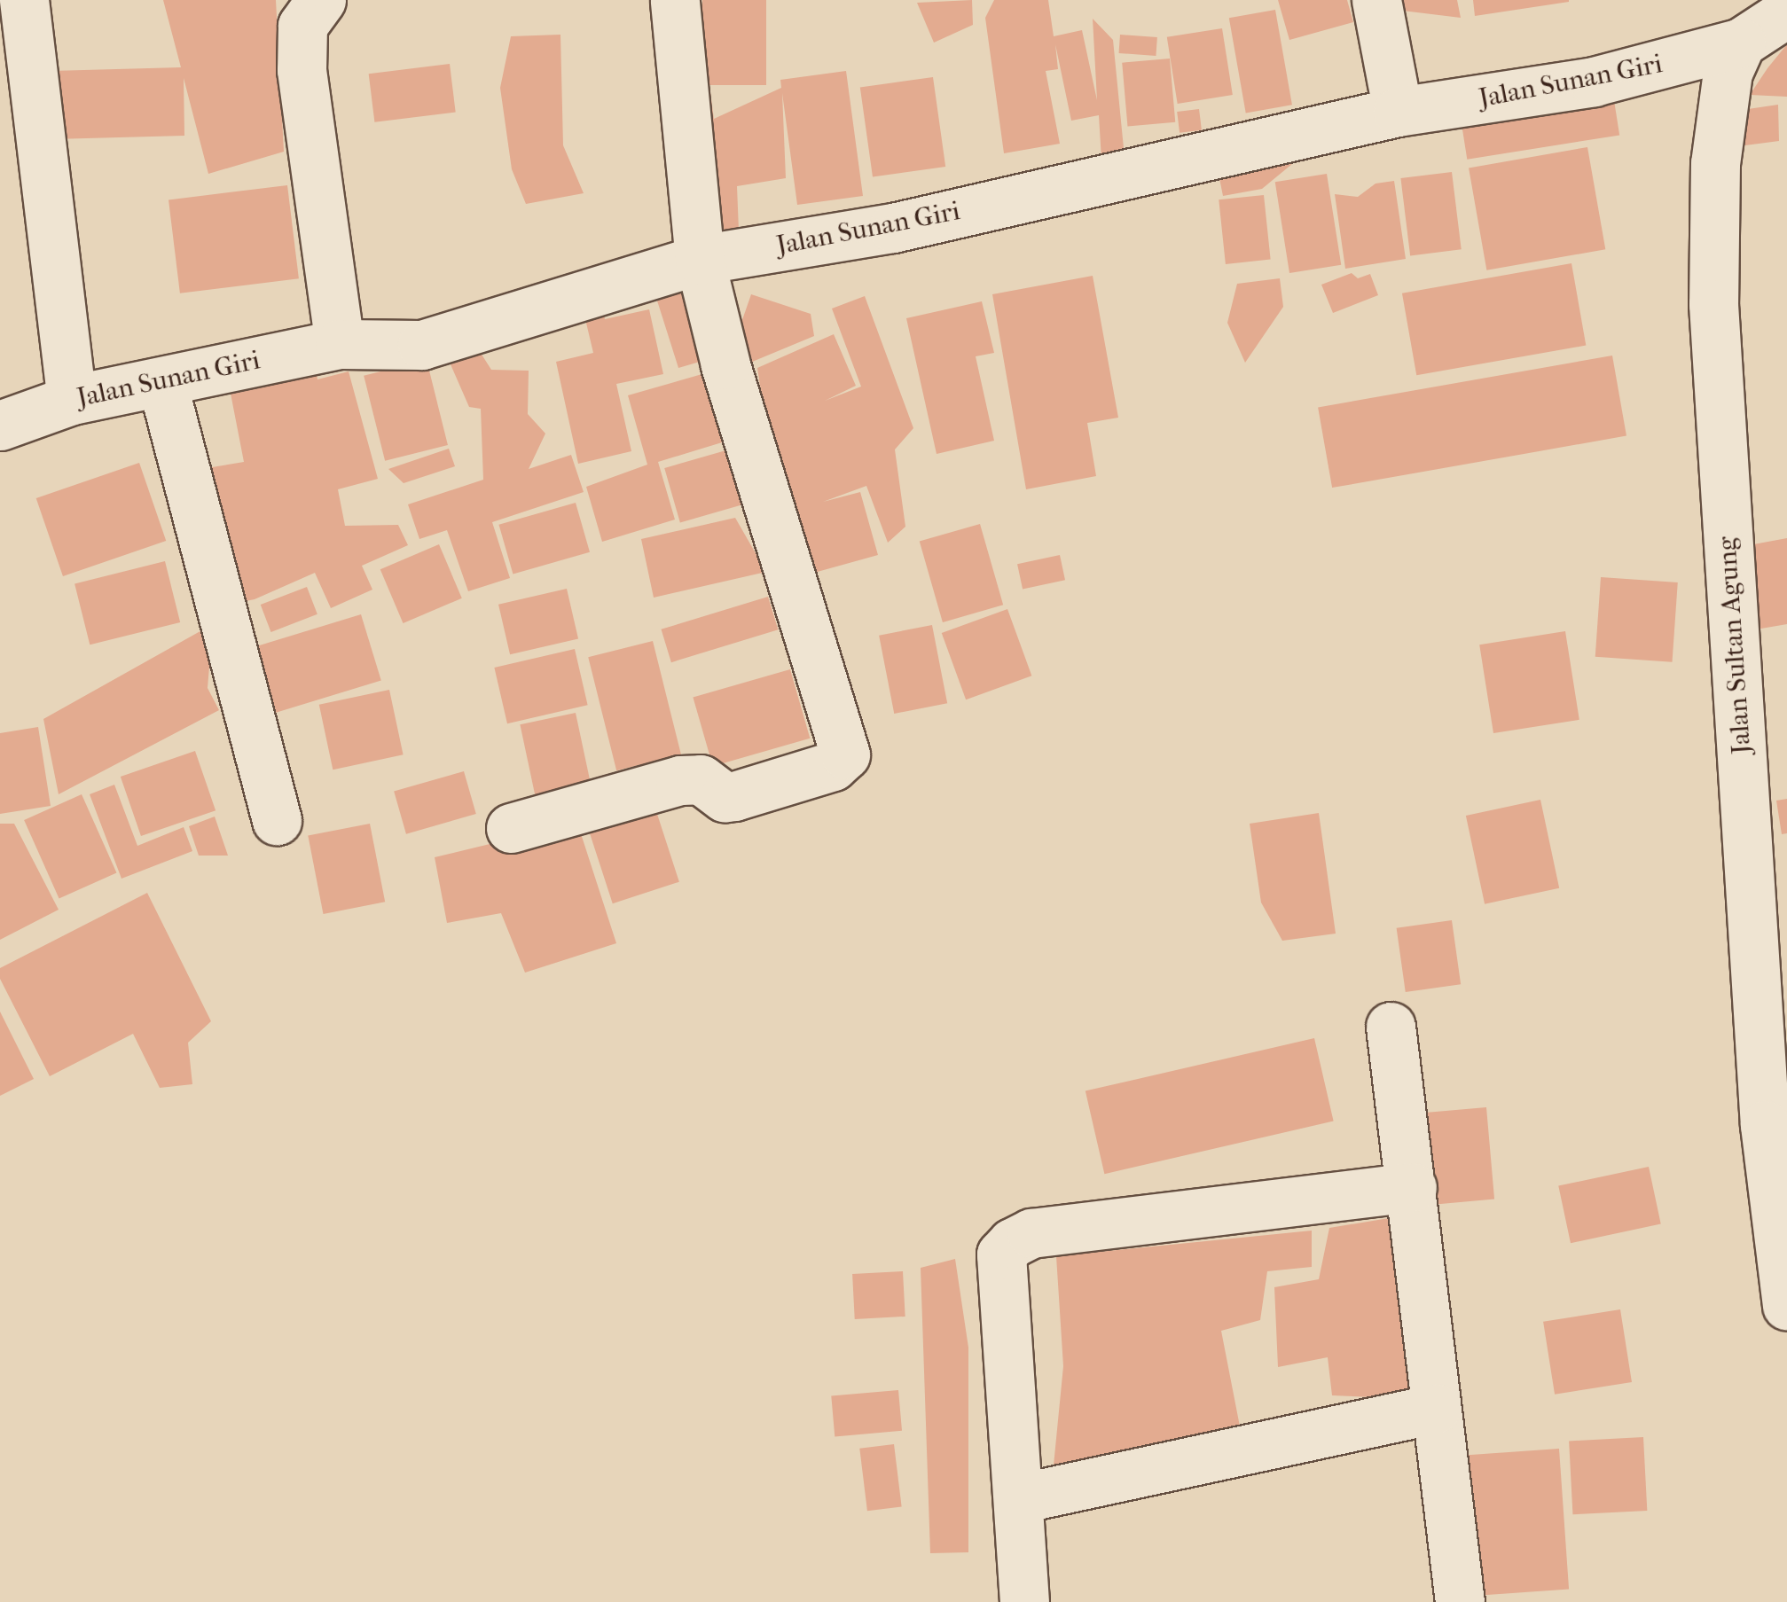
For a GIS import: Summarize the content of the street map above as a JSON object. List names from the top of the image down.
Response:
{
  "streets": {
    "street": ["Jalan Sunan Giri", "Jalan Sultan Agung"]
  },
  "crossings": [
    ["Jalan Sunan Giri", "Jalan Sultan Agung"]
  ]
}
